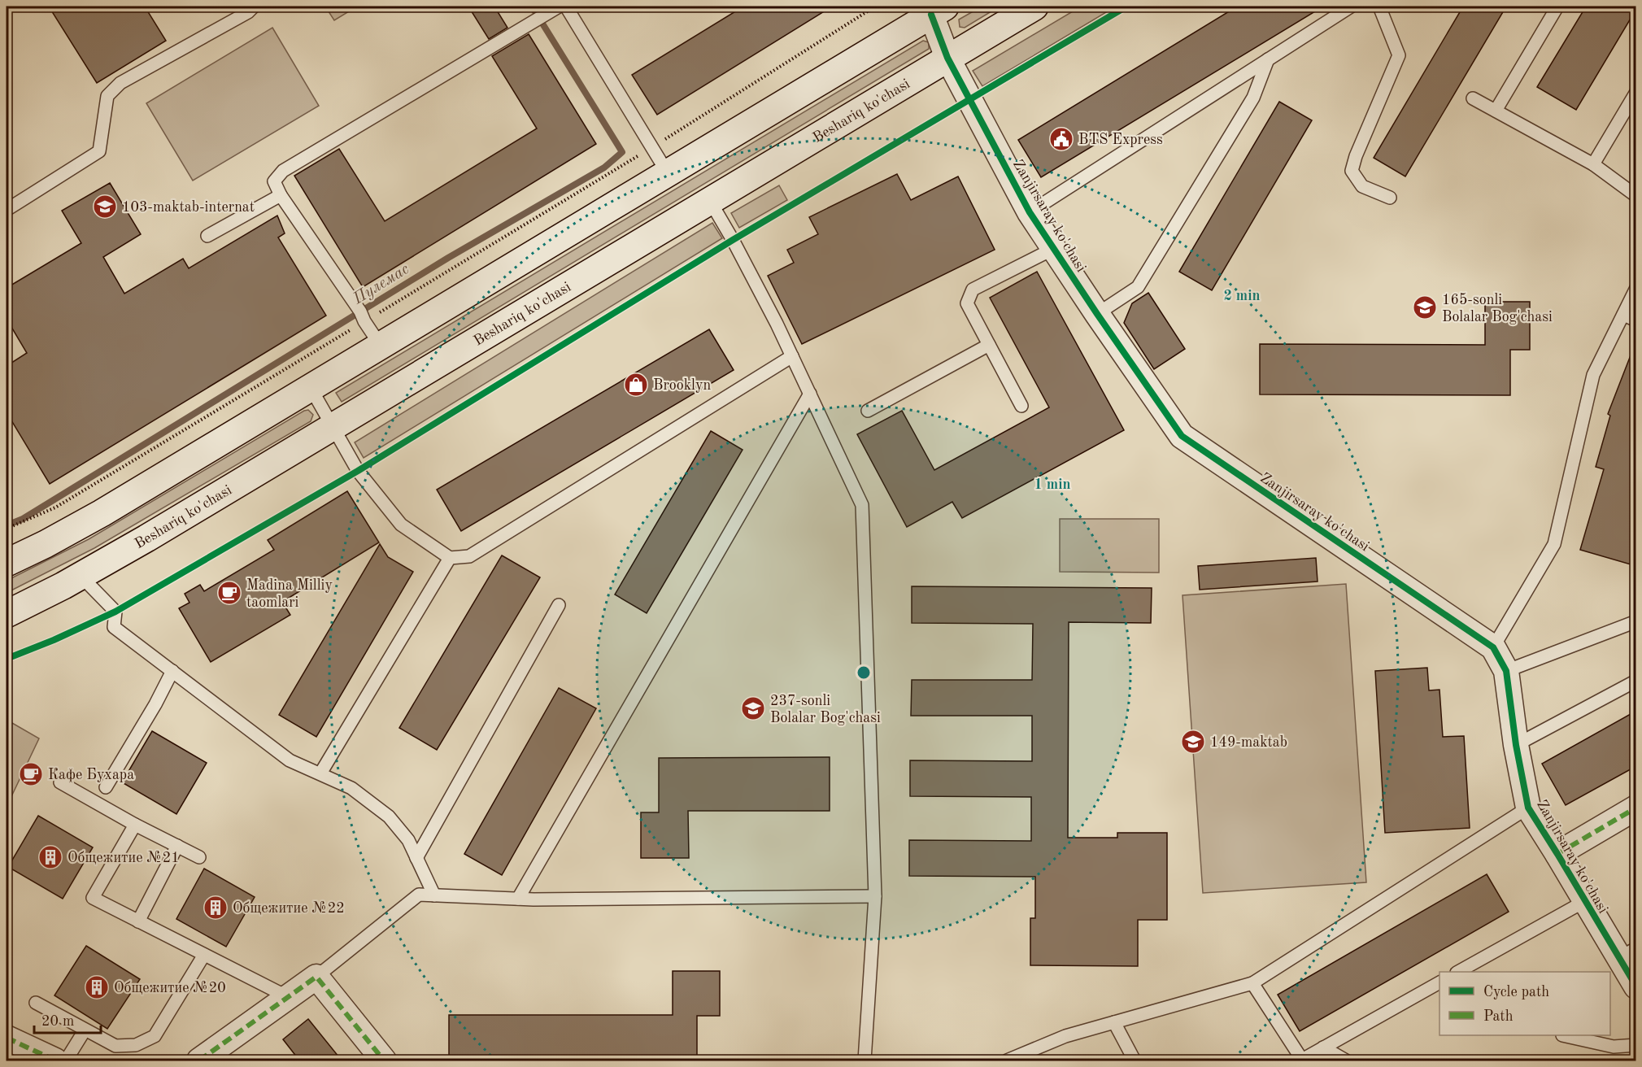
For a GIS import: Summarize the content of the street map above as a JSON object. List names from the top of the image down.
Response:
{
  "streets": {
    "main road": ["Beshariq ko'chasi"],
    "street": ["Zanjirsaray ko'chasi"]
  },
  "crossings": [
    ["Beshariq ko'chasi", "Zanjirsaray ko'chasi"]
  ],
  "water": ["Пулемас"],
  "places": {
    "public building": ["BTS Express"],
    "school or university": [
      "103-maktab-internat",
      "165-sonli Bolalar Bog'chasi",
      "237-sonli Bolalar Bog'chasi",
      "149-maktab"
    ],
    "shop": ["Brooklyn"],
    "cafe": ["Madina Milliy taomlari", "Кафе Бухара"],
    "building": ["Общежитие №21", "Общежитие №22", "Общежитие №20"]
  },
  "legend": ["Cycle path", "Path"],
  "scale_bar": "20 m",
  "rings": ["2 min", "1 min"]
}
